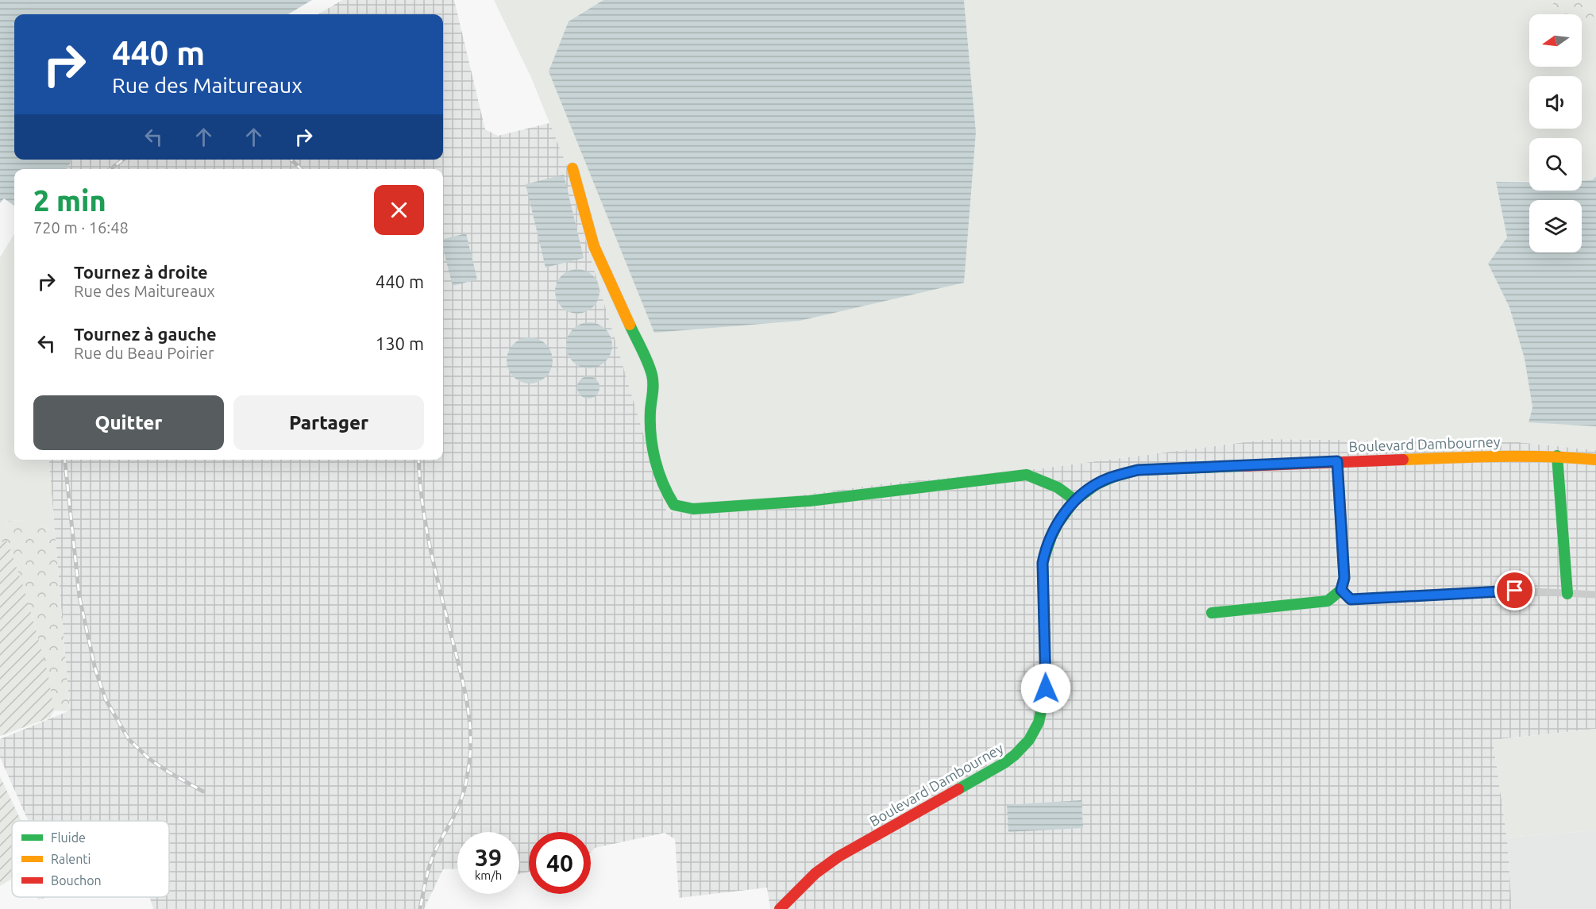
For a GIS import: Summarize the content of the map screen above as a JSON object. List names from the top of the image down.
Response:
{
  "streets": {
    "street": ["Boulevard Dambourney"]
  },
  "legend": ["Fluide", "Ralenti", "Bouchon"],
  "north": "left",
  "page": {
    "turn": ["440 m", "Rue des Maitureaux"],
    "heading": ["2 min", "720 m · 16:48"],
    "list": [
      {
        "name": "Tournez à droite",
        "note": "Rue des Maitureaux",
        "value": "440 m"
      },
      {
        "name": "Tournez à gauche",
        "note": "Rue du Beau Poirier",
        "value": "130 m"
      }
    ],
    "buttons": ["Quitter", "Partager"],
    "speed": "39 km/h",
    "limit": "40"
  }
}
